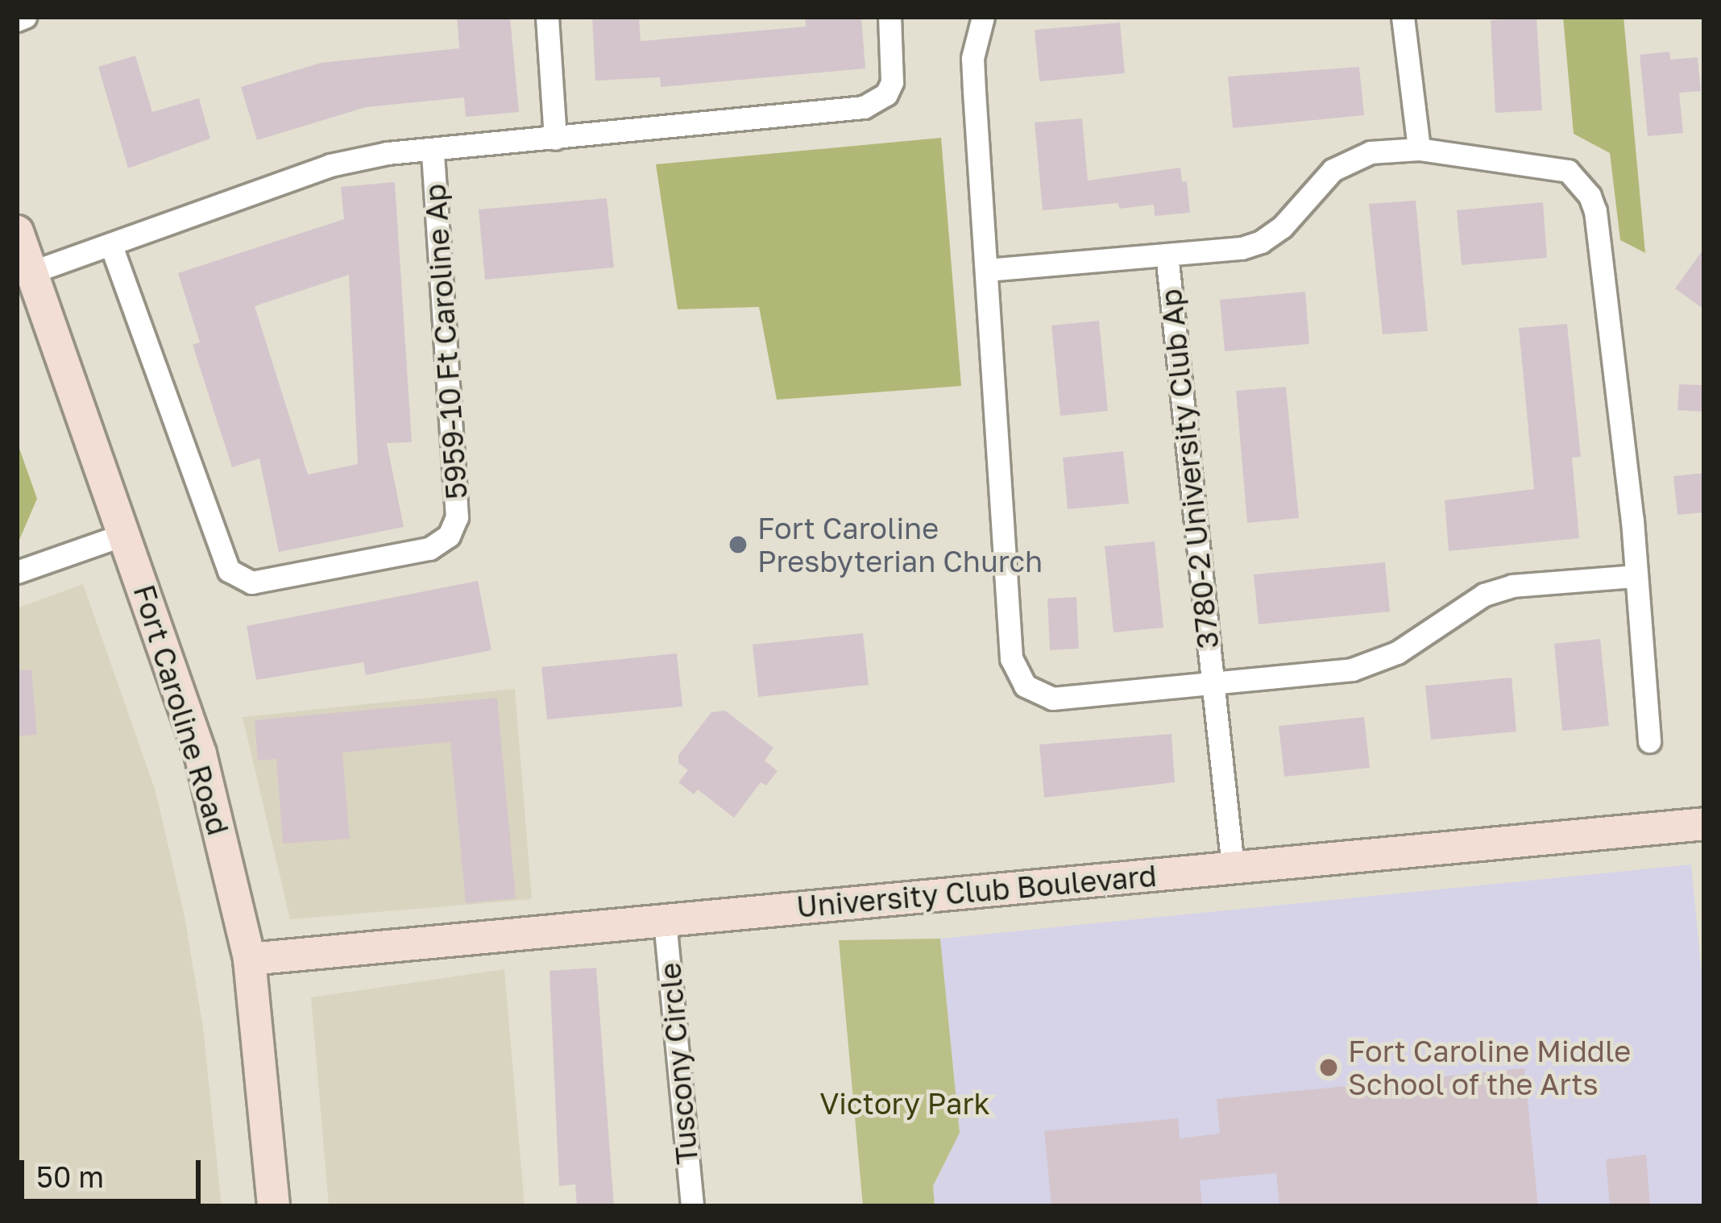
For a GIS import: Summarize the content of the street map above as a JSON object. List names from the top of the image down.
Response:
{
  "streets": {
    "street": [
      "5959-10 Ft Caroline Ap",
      "3780-2 University Club Ap",
      "Fort Caroline Road",
      "University Club Boulevard",
      "Tuscony Circle"
    ]
  },
  "crossings": [
    ["3780-2 University Club Ap", "University Club Boulevard"],
    ["Fort Caroline Road", "University Club Boulevard"],
    ["University Club Boulevard", "Tuscony Circle"]
  ],
  "parks": ["Victory Park"],
  "places": ["Fort Caroline Presbyterian Church", "Fort Caroline Middle School of the Arts"],
  "scale_bar": "50 m"
}
